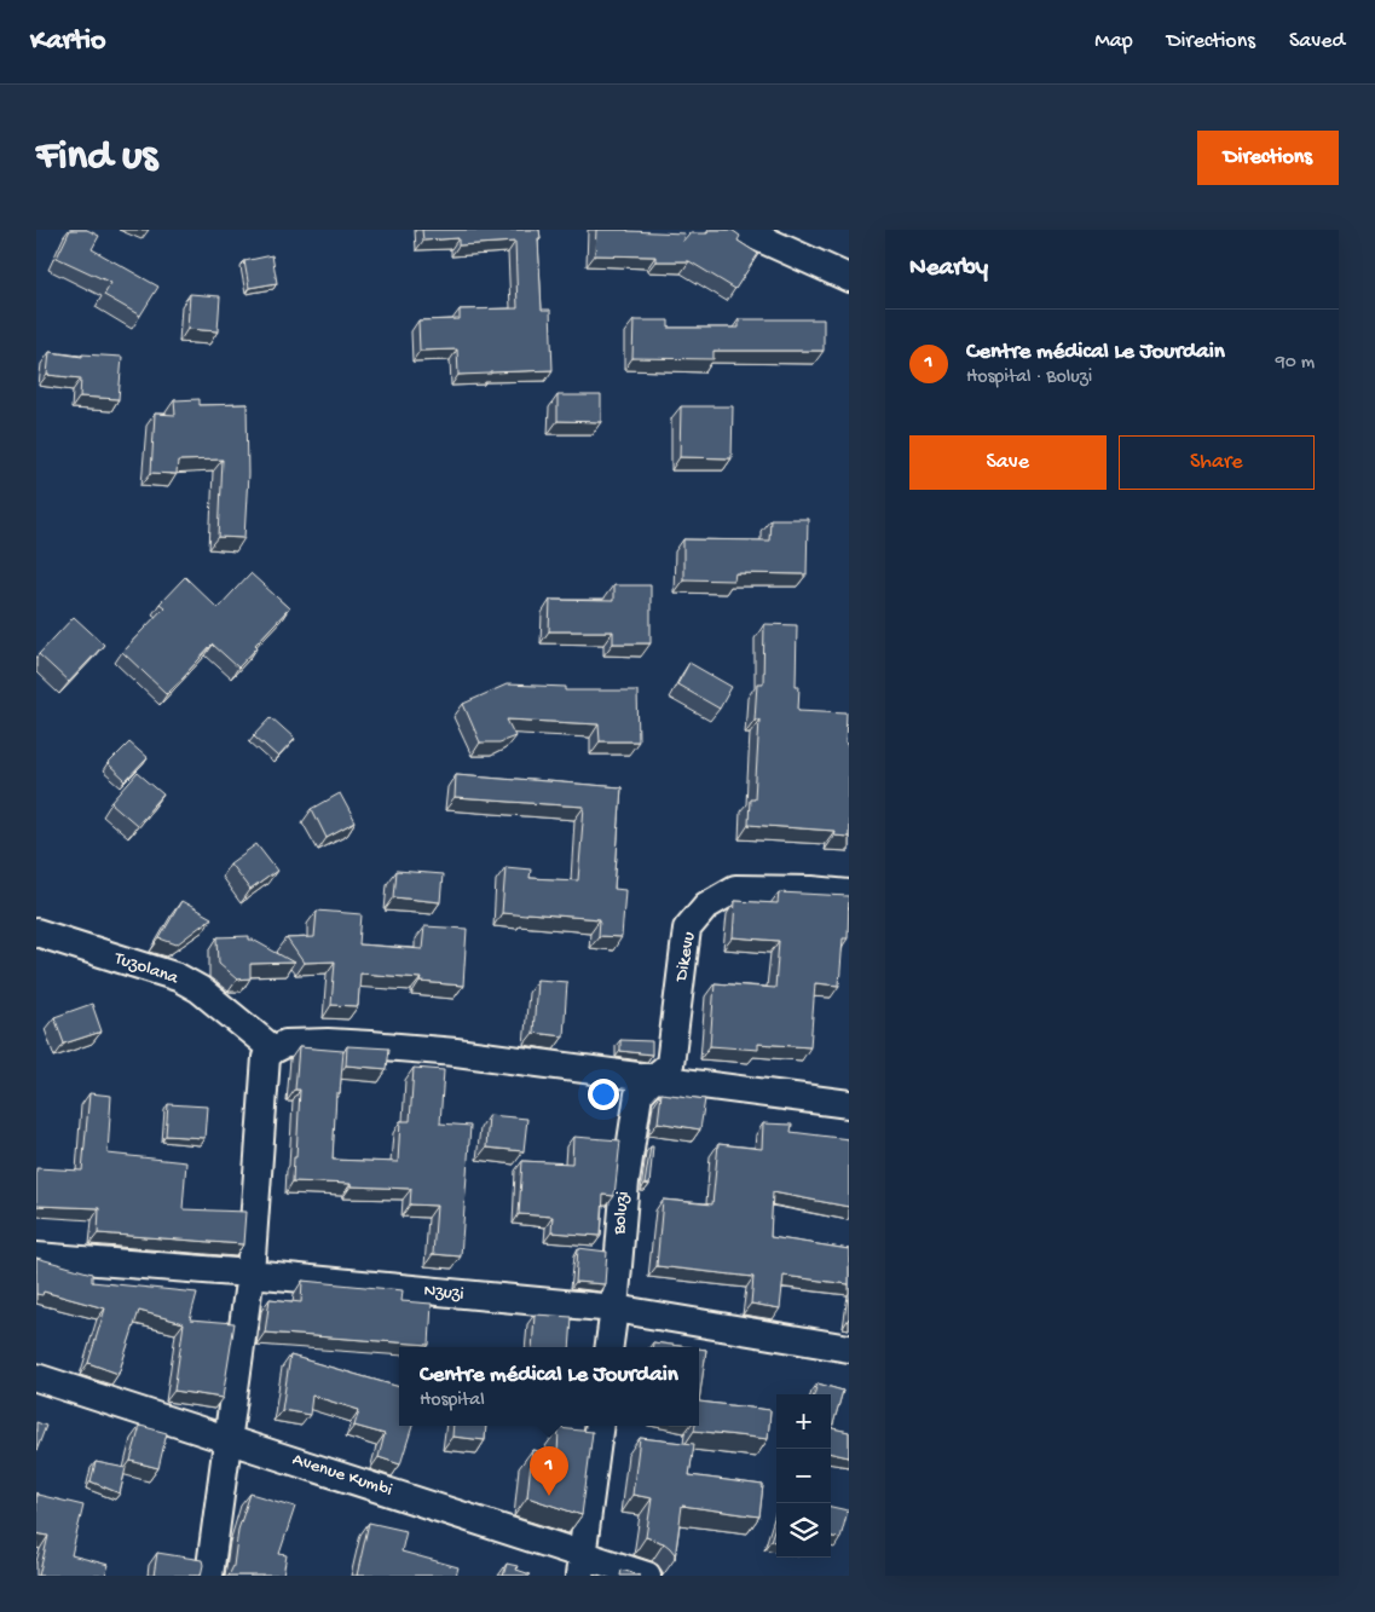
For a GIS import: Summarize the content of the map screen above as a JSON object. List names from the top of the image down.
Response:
{
  "streets": {
    "street": [
      "Dikevu",
      "Tuzolana",
      "Boluzi",
      "Nzuzi",
      "Avenue Kumbi"
    ]
  },
  "crossings": [
    ["Dikevu", "Boluzi"],
    ["Boluzi", "Nzuzi"]
  ],
  "page": {
    "header": "Kartio",
    "nav": ["Map", "Directions", "Saved"],
    "buttons": [
      "Directions",
      ["Save", "Share"]
    ],
    "title": "Find us",
    "heading": "Nearby",
    "list": [
      {
        "mark": "1",
        "name": "Centre médical Le Jourdain",
        "note": "Hospital · Boluzi",
        "value": "90 m"
      }
    ],
    "popup": ["Centre médical Le Jourdain", "Hospital"],
    "map_buttons": ["+", "−"],
    "pins": "1"
  }
}
